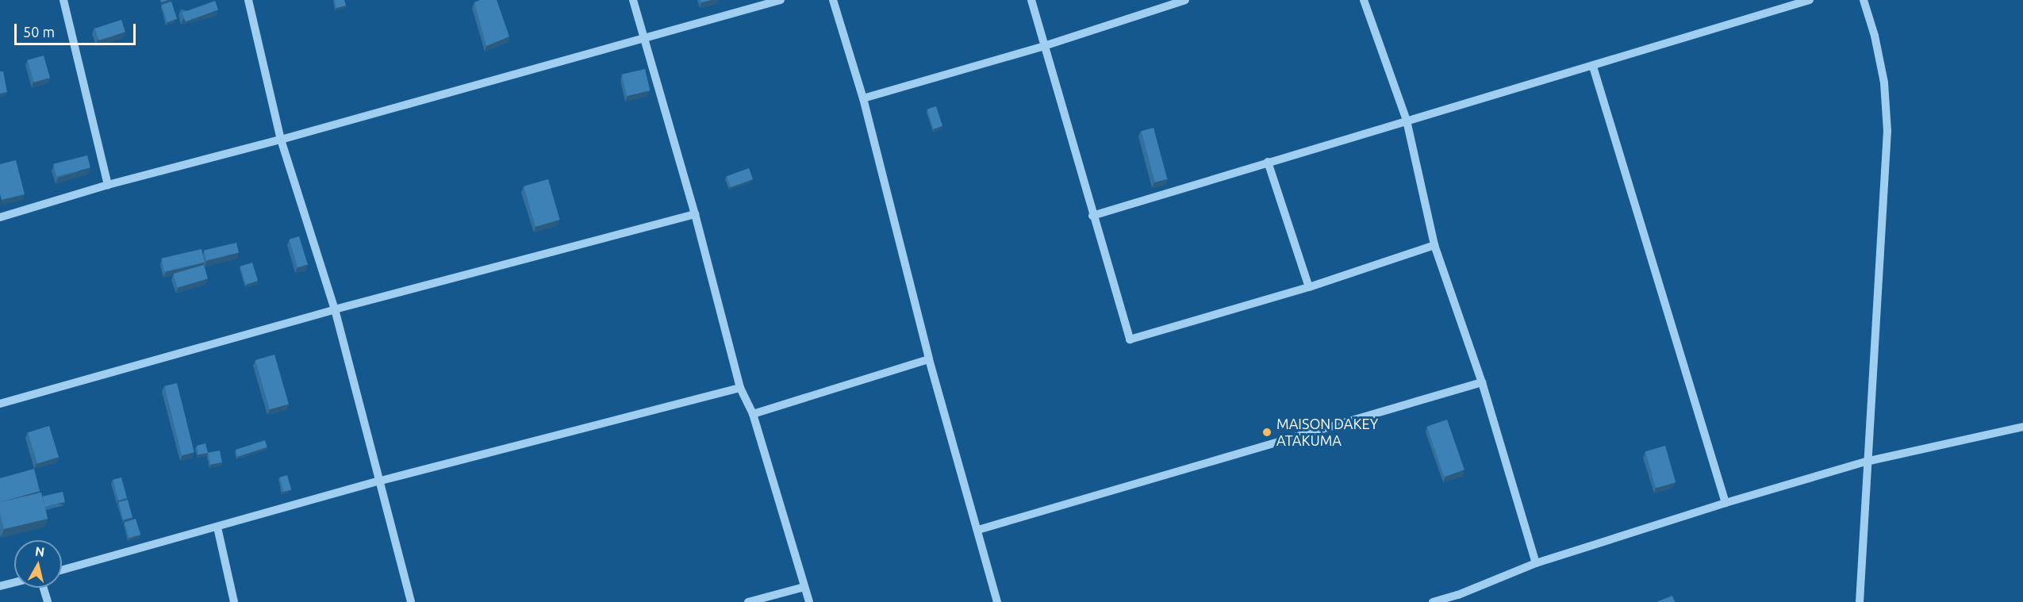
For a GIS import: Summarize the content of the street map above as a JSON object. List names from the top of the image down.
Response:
{
  "places": ["MAISON DAKEY ATAKUMA"],
  "scale_bar": "50 m",
  "north": "top"
}
